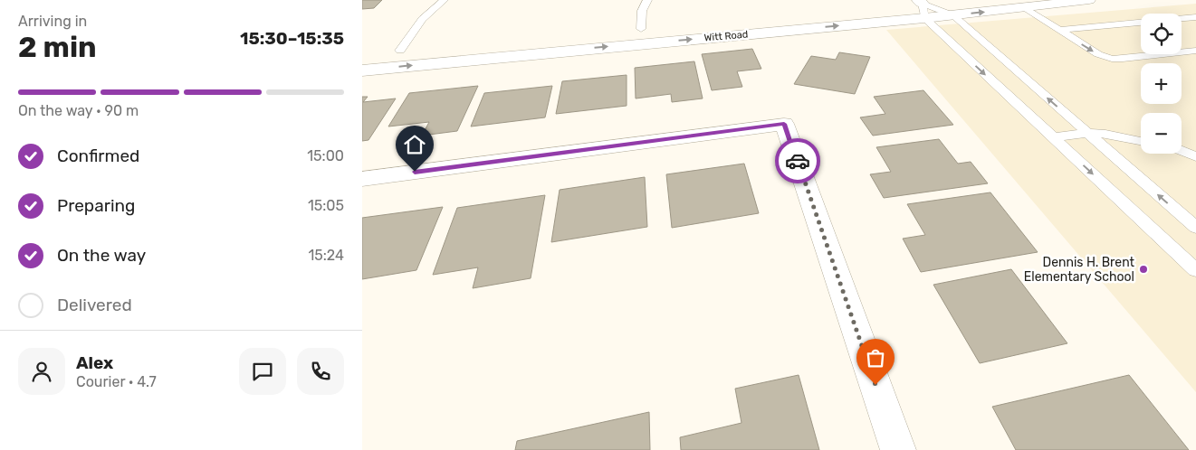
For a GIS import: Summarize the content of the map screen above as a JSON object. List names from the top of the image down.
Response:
{
  "streets": {
    "street": ["Witt Road"]
  },
  "one_way": ["Witt Road"],
  "places": ["Dennis H. Brent Elementary School"],
  "page": {
    "heading": ["2 min", "Arriving in", "15:30–15:35"],
    "panel": ["Alex", "Courier · 4.7"],
    "map_buttons": ["+", "−"],
    "bar": "On the way · 90 m",
    "list": [
      ["Confirmed", "15:00"],
      ["Preparing", "15:05"],
      ["On the way", "15:24"],
      "Delivered"
    ]
  }
}
